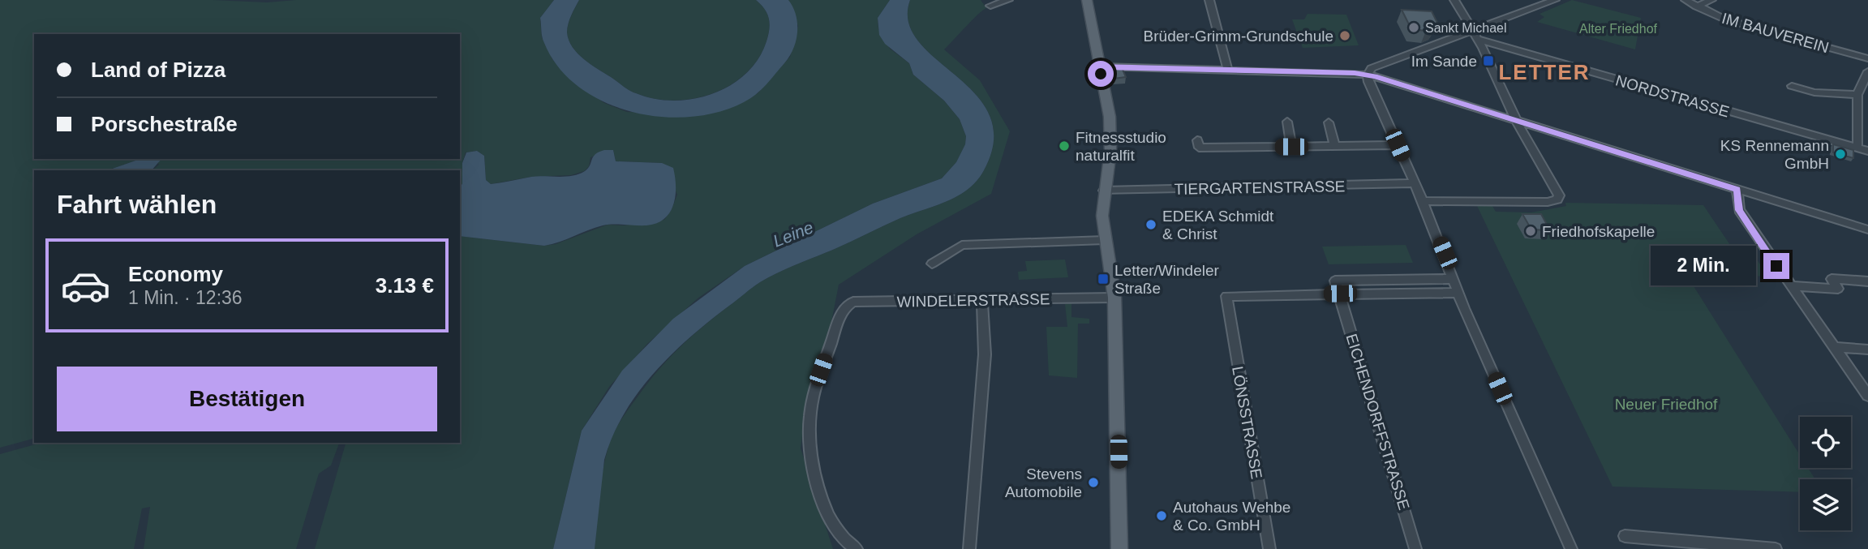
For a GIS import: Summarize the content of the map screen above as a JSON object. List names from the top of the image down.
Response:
{
  "streets": {
    "street": [
      "IM BAUVEREIN",
      "NORDSTRASSE",
      "TIERGARTENSTRASSE",
      "WINDELERSTRASSE",
      "EICHENDORFFSTRASSE",
      "LÖNSSTRASSE"
    ]
  },
  "crossings": [
    ["EICHENDORFFSTRASSE", "LÖNSSTRASSE"]
  ],
  "districts": ["LETTER"],
  "water": ["Leine"],
  "parks": ["Alter Friedhof", "Neuer Friedhof"],
  "places": {
    "other": [
      "Sankt Michael",
      "Brüder-Grimm-Grundschule",
      "Fitnessstudio naturalfit",
      "KS Rennemann GmbH",
      "EDEKA Schmidt & Christ",
      "Friedhofskapelle",
      "Stevens Automobile",
      "Autohaus Wehbe & Co. GmbH"
    ],
    "transit": ["Im Sande", "Letter/Windeler Straße"]
  },
  "page": {
    "banner": ["Land of Pizza", "Porschestraße"],
    "heading": "Fahrt wählen",
    "list": [
      {
        "name": "Economy",
        "note": "1 Min. · 12:36",
        "value": "3.13 €"
      }
    ],
    "bubble": "2 Min.",
    "buttons": "Bestätigen"
  }
}
